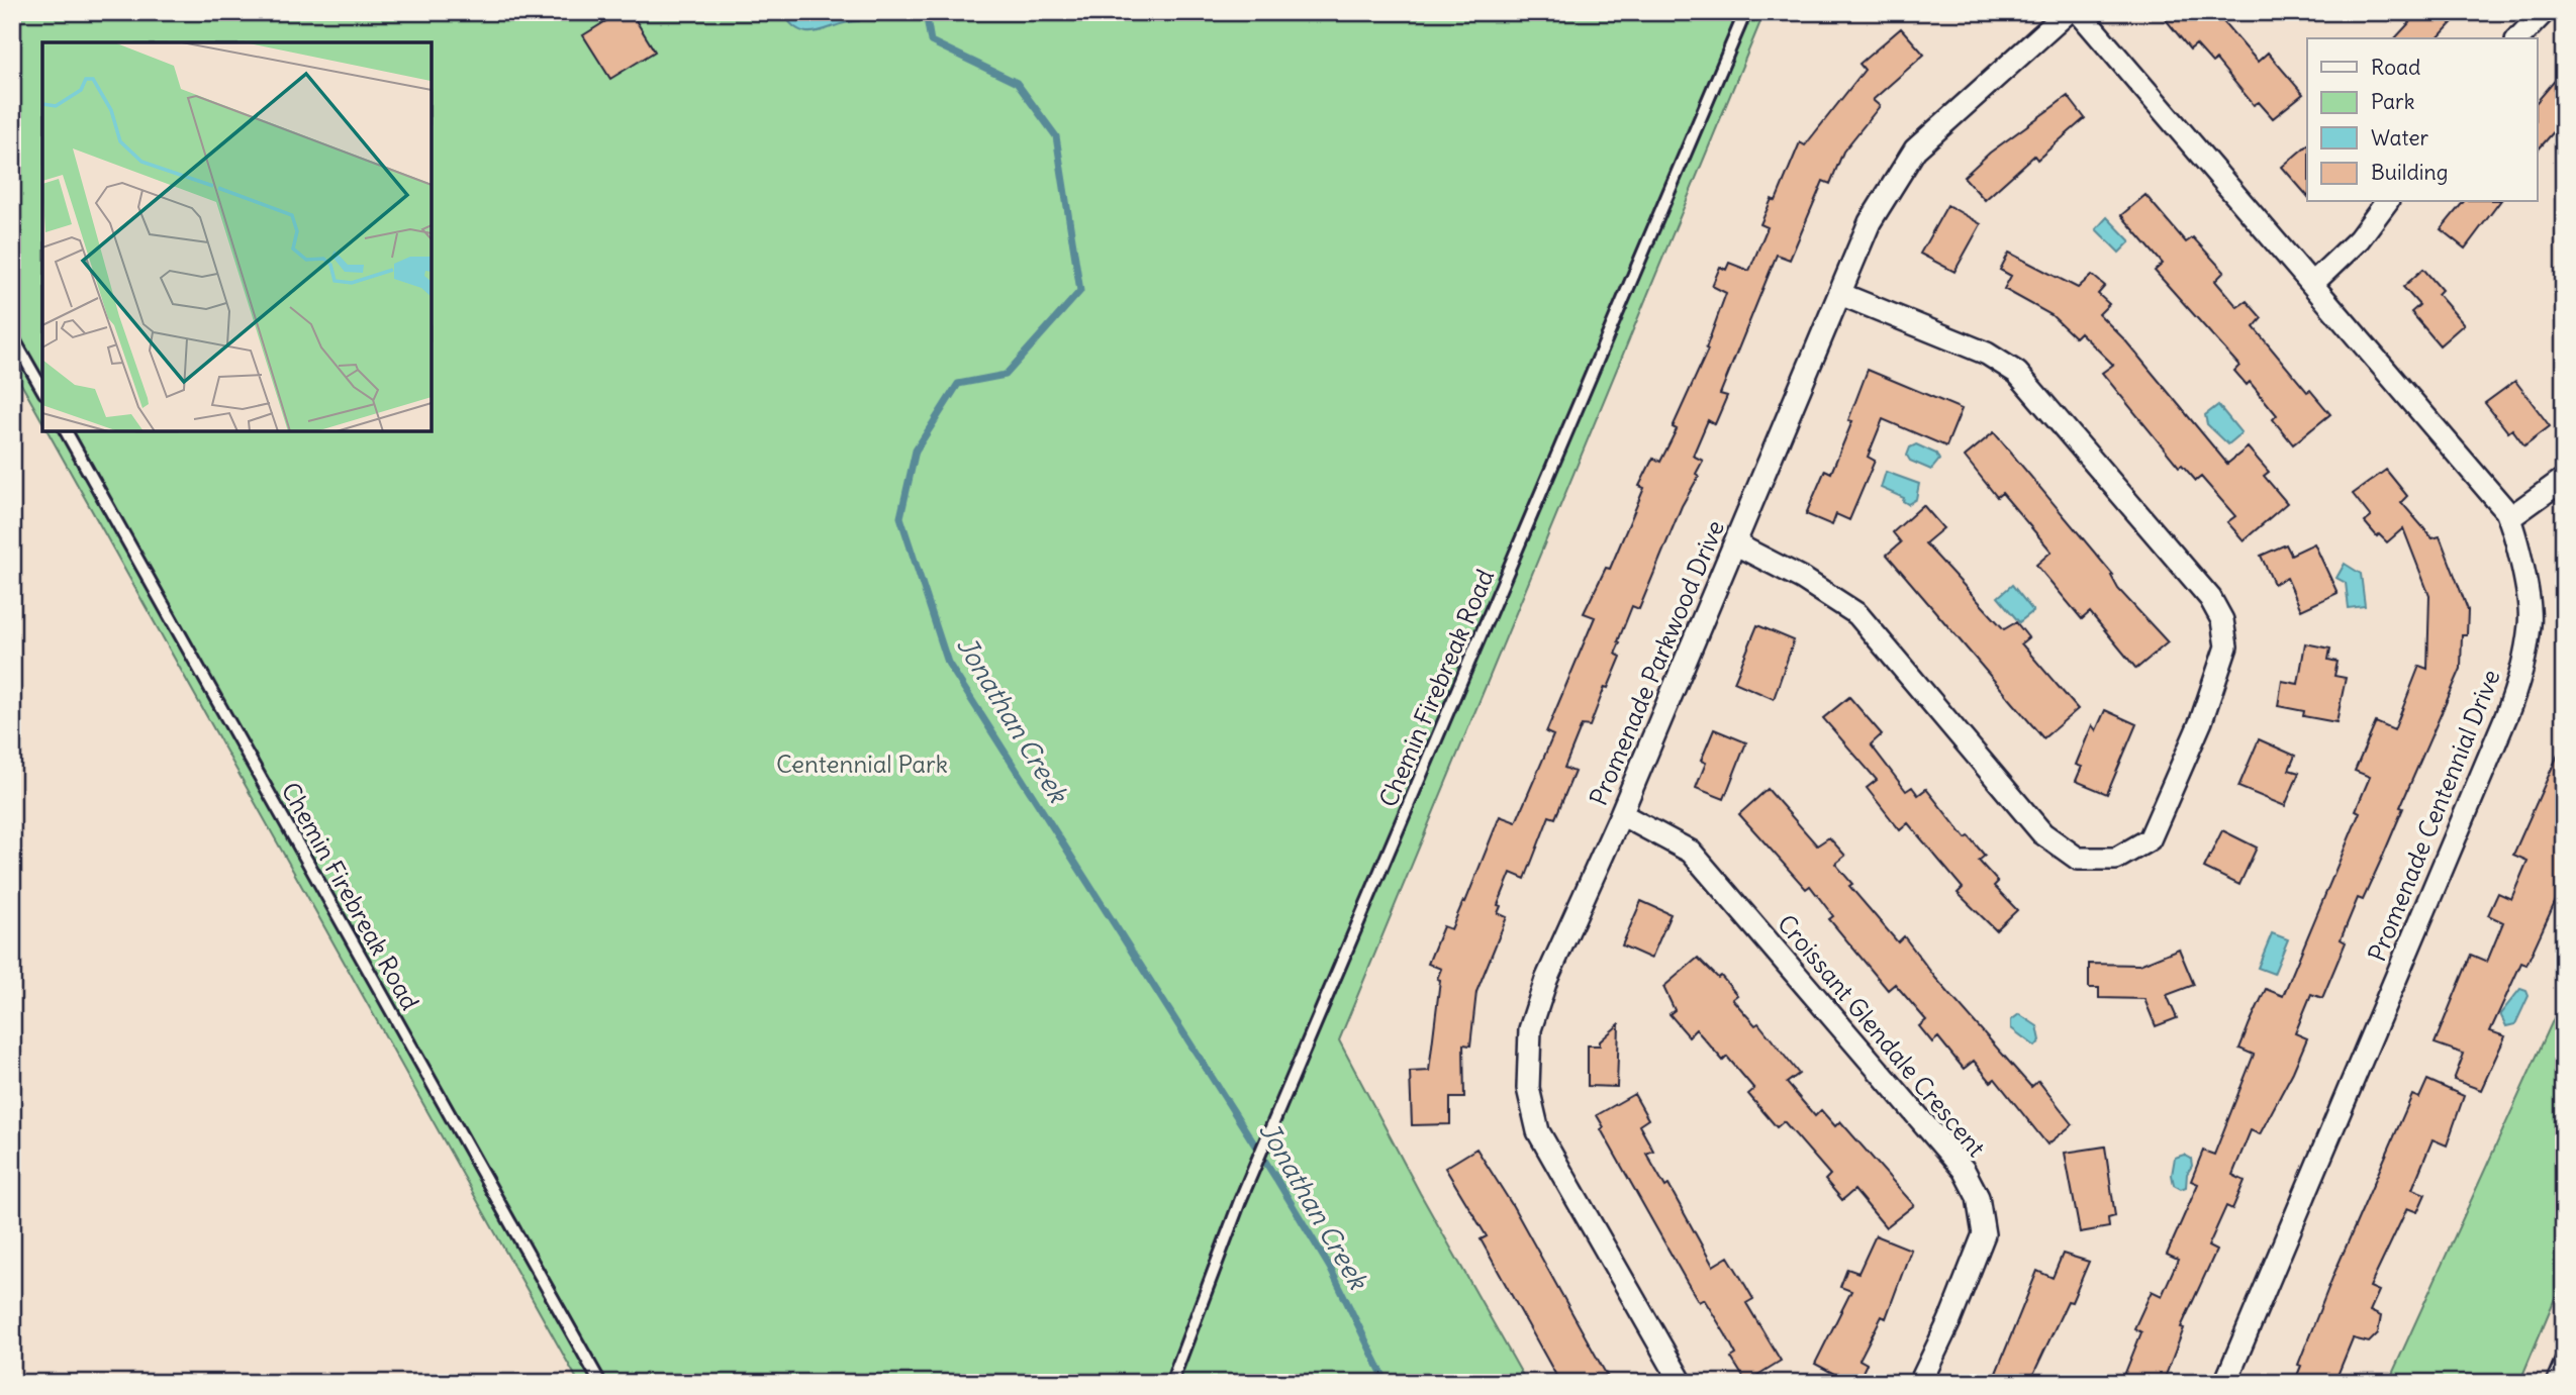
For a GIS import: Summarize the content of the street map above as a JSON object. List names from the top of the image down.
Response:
{
  "streets": {
    "street": ["Promenade Parkwood Drive", "Promenade Centennial Drive", "Croissant Glendale Crescent"],
    "lane": ["Chemin Firebreak Road"]
  },
  "crossings": [
    ["Promenade Parkwood Drive", "Croissant Glendale Crescent"]
  ],
  "water": ["Jonathan Creek"],
  "parks": ["Centennial Park"],
  "legend": [
    "Road",
    "Park",
    "Water",
    "Building"
  ]
}
